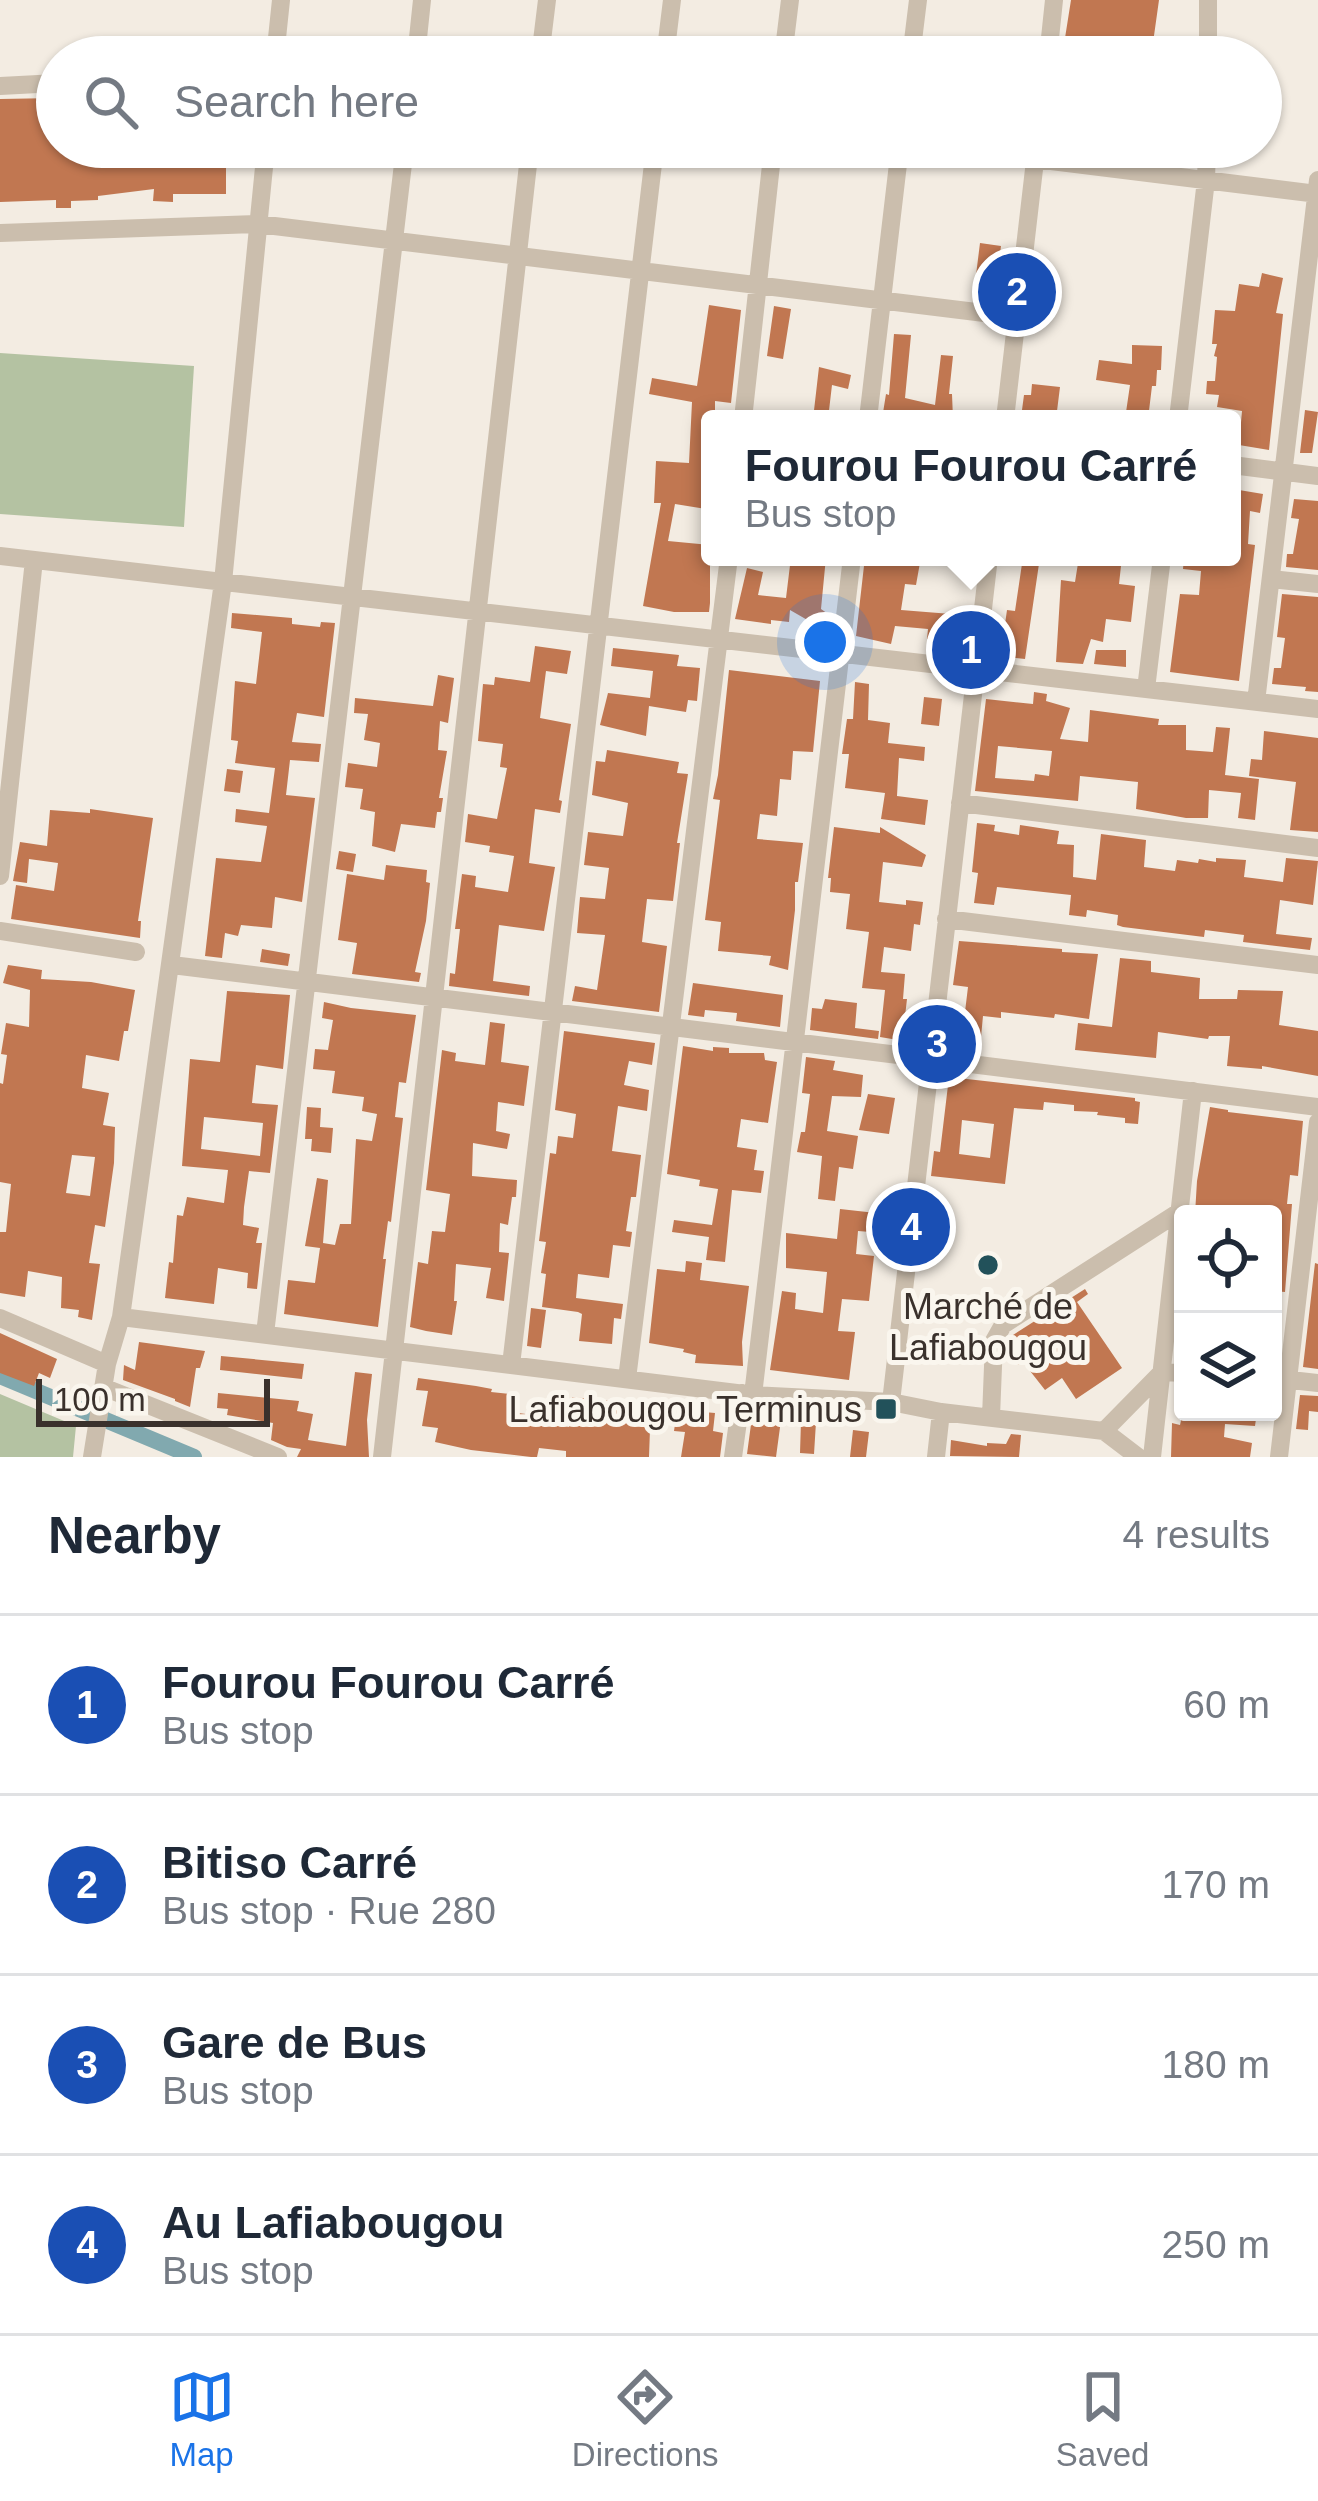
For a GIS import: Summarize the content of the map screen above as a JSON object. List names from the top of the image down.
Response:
{
  "places": {
    "other": ["Marché de Lafiabougou"],
    "transit": ["Lafiabougou Terminus"]
  },
  "scale_bar": "100 m",
  "page": {
    "search": "Search here",
    "pins": [
      "2",
      "1",
      "3",
      "4"
    ],
    "popup": ["Fourou Fourou Carré", "Bus stop"],
    "scale": "100 m",
    "heading": ["Nearby", "4 results"],
    "list": [
      {
        "mark": "1",
        "name": "Fourou Fourou Carré",
        "note": "Bus stop",
        "value": "60 m"
      },
      {
        "mark": "2",
        "name": "Bitiso Carré",
        "note": "Bus stop · Rue 280",
        "value": "170 m"
      },
      {
        "mark": "3",
        "name": "Gare de Bus",
        "note": "Bus stop",
        "value": "180 m"
      },
      {
        "mark": "4",
        "name": "Au Lafiabougou",
        "note": "Bus stop",
        "value": "250 m"
      }
    ],
    "nav": ["Map", "Directions", "Saved"]
  }
}
